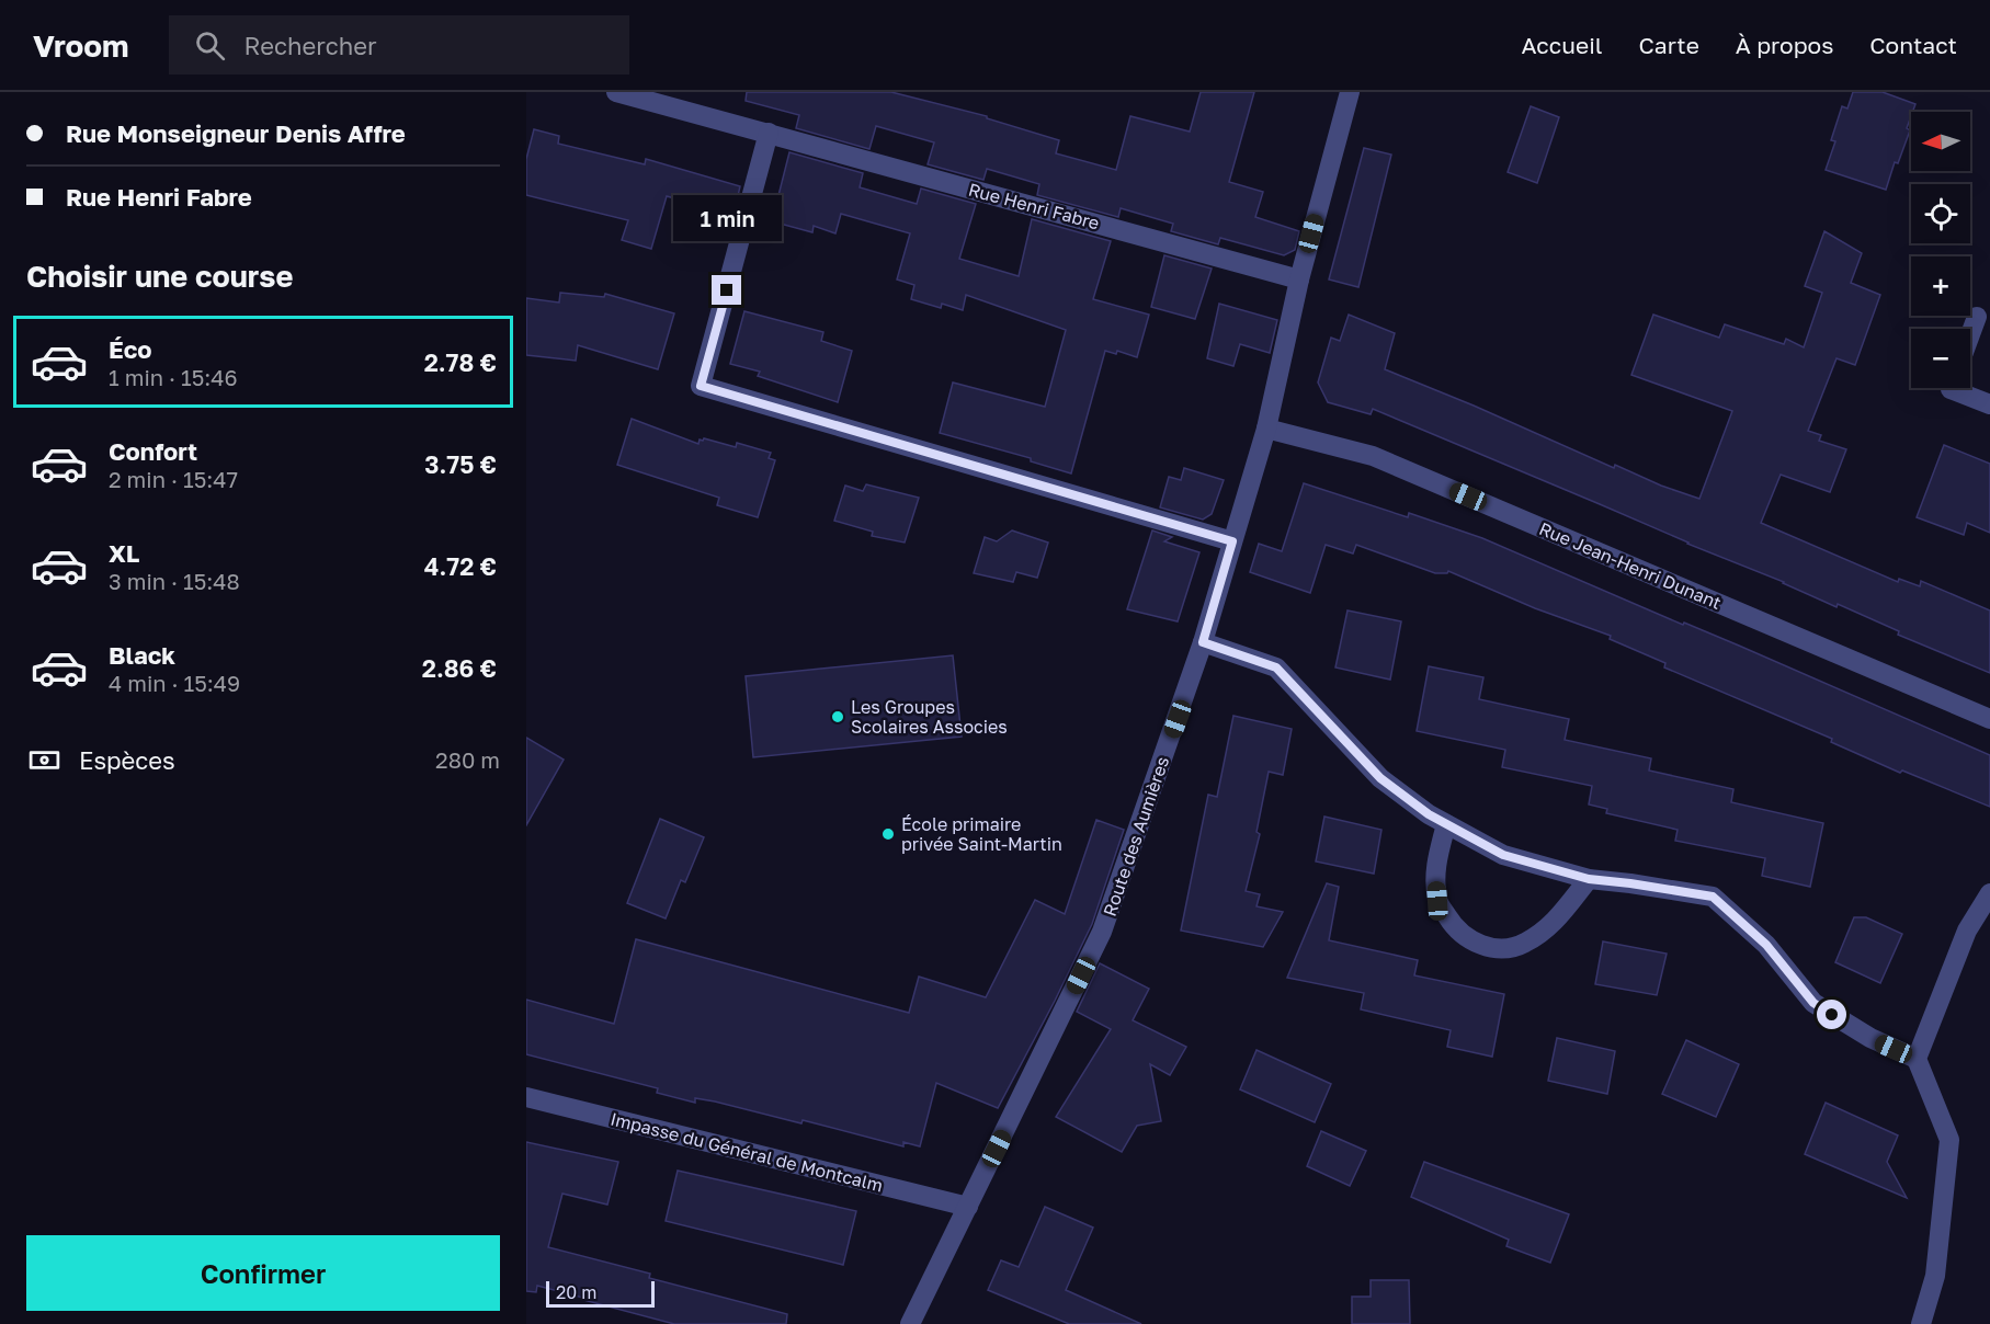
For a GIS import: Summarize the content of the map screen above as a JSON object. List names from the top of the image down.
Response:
{
  "streets": {
    "street": [
      "Rue Henri Fabre",
      "Rue Jean-Henri Dunant",
      "Route des Aumières",
      "Impasse du Général de Montcalm"
    ]
  },
  "crossings": [
    ["Rue Henri Fabre", "Route des Aumières"],
    ["Rue Jean-Henri Dunant", "Route des Aumières"],
    ["Route des Aumières", "Impasse du Général de Montcalm"]
  ],
  "places": ["Les Groupes Scolaires Associes", "École primaire privée Saint-Martin"],
  "scale_bar": "20 m",
  "north": "left",
  "page": {
    "header": "Vroom",
    "search": "Rechercher",
    "nav": [
      "Accueil",
      "Carte",
      "À propos",
      "Contact"
    ],
    "banner": ["Rue Monseigneur Denis Affre", "Rue Henri Fabre"],
    "map_buttons": ["+", "−"],
    "bubble": "1 min",
    "heading": "Choisir une course",
    "list": [
      {
        "name": "Éco",
        "note": "1 min · 15:46",
        "value": "2.78 €"
      },
      {
        "name": "Confort",
        "note": "2 min · 15:47",
        "value": "3.75 €"
      },
      {
        "name": "XL",
        "note": "3 min · 15:48",
        "value": "4.72 €"
      },
      {
        "name": "Black",
        "note": "4 min · 15:49",
        "value": "2.86 €"
      }
    ],
    "pay": ["Espèces", "280 m"],
    "buttons": "Confirmer",
    "scale": "20 m"
  }
}
